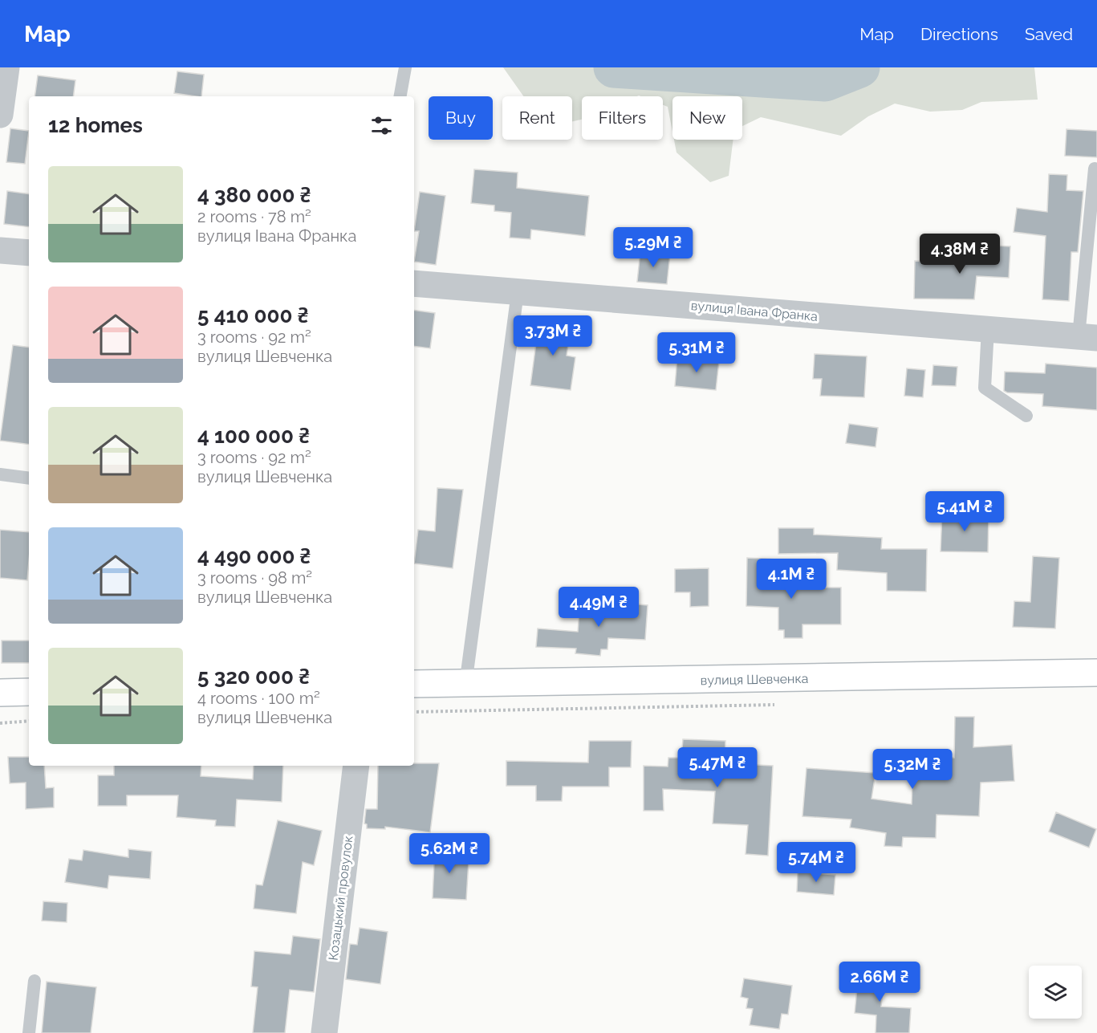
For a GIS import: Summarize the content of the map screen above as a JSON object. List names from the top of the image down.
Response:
{
  "streets": {
    "street": ["вулиця Івана Франка", "вулиця Шевченка", "Козацький провулок"]
  },
  "page": {
    "header": "Map",
    "nav": ["Map", "Directions", "Saved"],
    "chip": [
      "Buy",
      "Rent",
      "Filters",
      "New"
    ],
    "heading": "12 homes",
    "list": [
      {
        "name": "4 380 000 ₴",
        "note": "2 rooms · 78 m² · вулиця Івана Франка"
      },
      {
        "name": "5 410 000 ₴",
        "note": "3 rooms · 92 m² · вулиця Шевченка"
      },
      {
        "name": "4 100 000 ₴",
        "note": "3 rooms · 92 m² · вулиця Шевченка"
      },
      {
        "name": "4 490 000 ₴",
        "note": "3 rooms · 98 m² · вулиця Шевченка"
      },
      {
        "name": "5 320 000 ₴",
        "note": "4 rooms · 100 m² · вулиця Шевченка"
      }
    ],
    "price": [
      "5.29M ₴",
      "4.38M ₴",
      "3.73M ₴",
      "5.31M ₴",
      "5.41M ₴",
      "4.1M ₴",
      "4.49M ₴",
      "5.47M ₴",
      "5.32M ₴",
      "5.62M ₴",
      "5.74M ₴",
      "2.66M ₴"
    ]
  }
}
